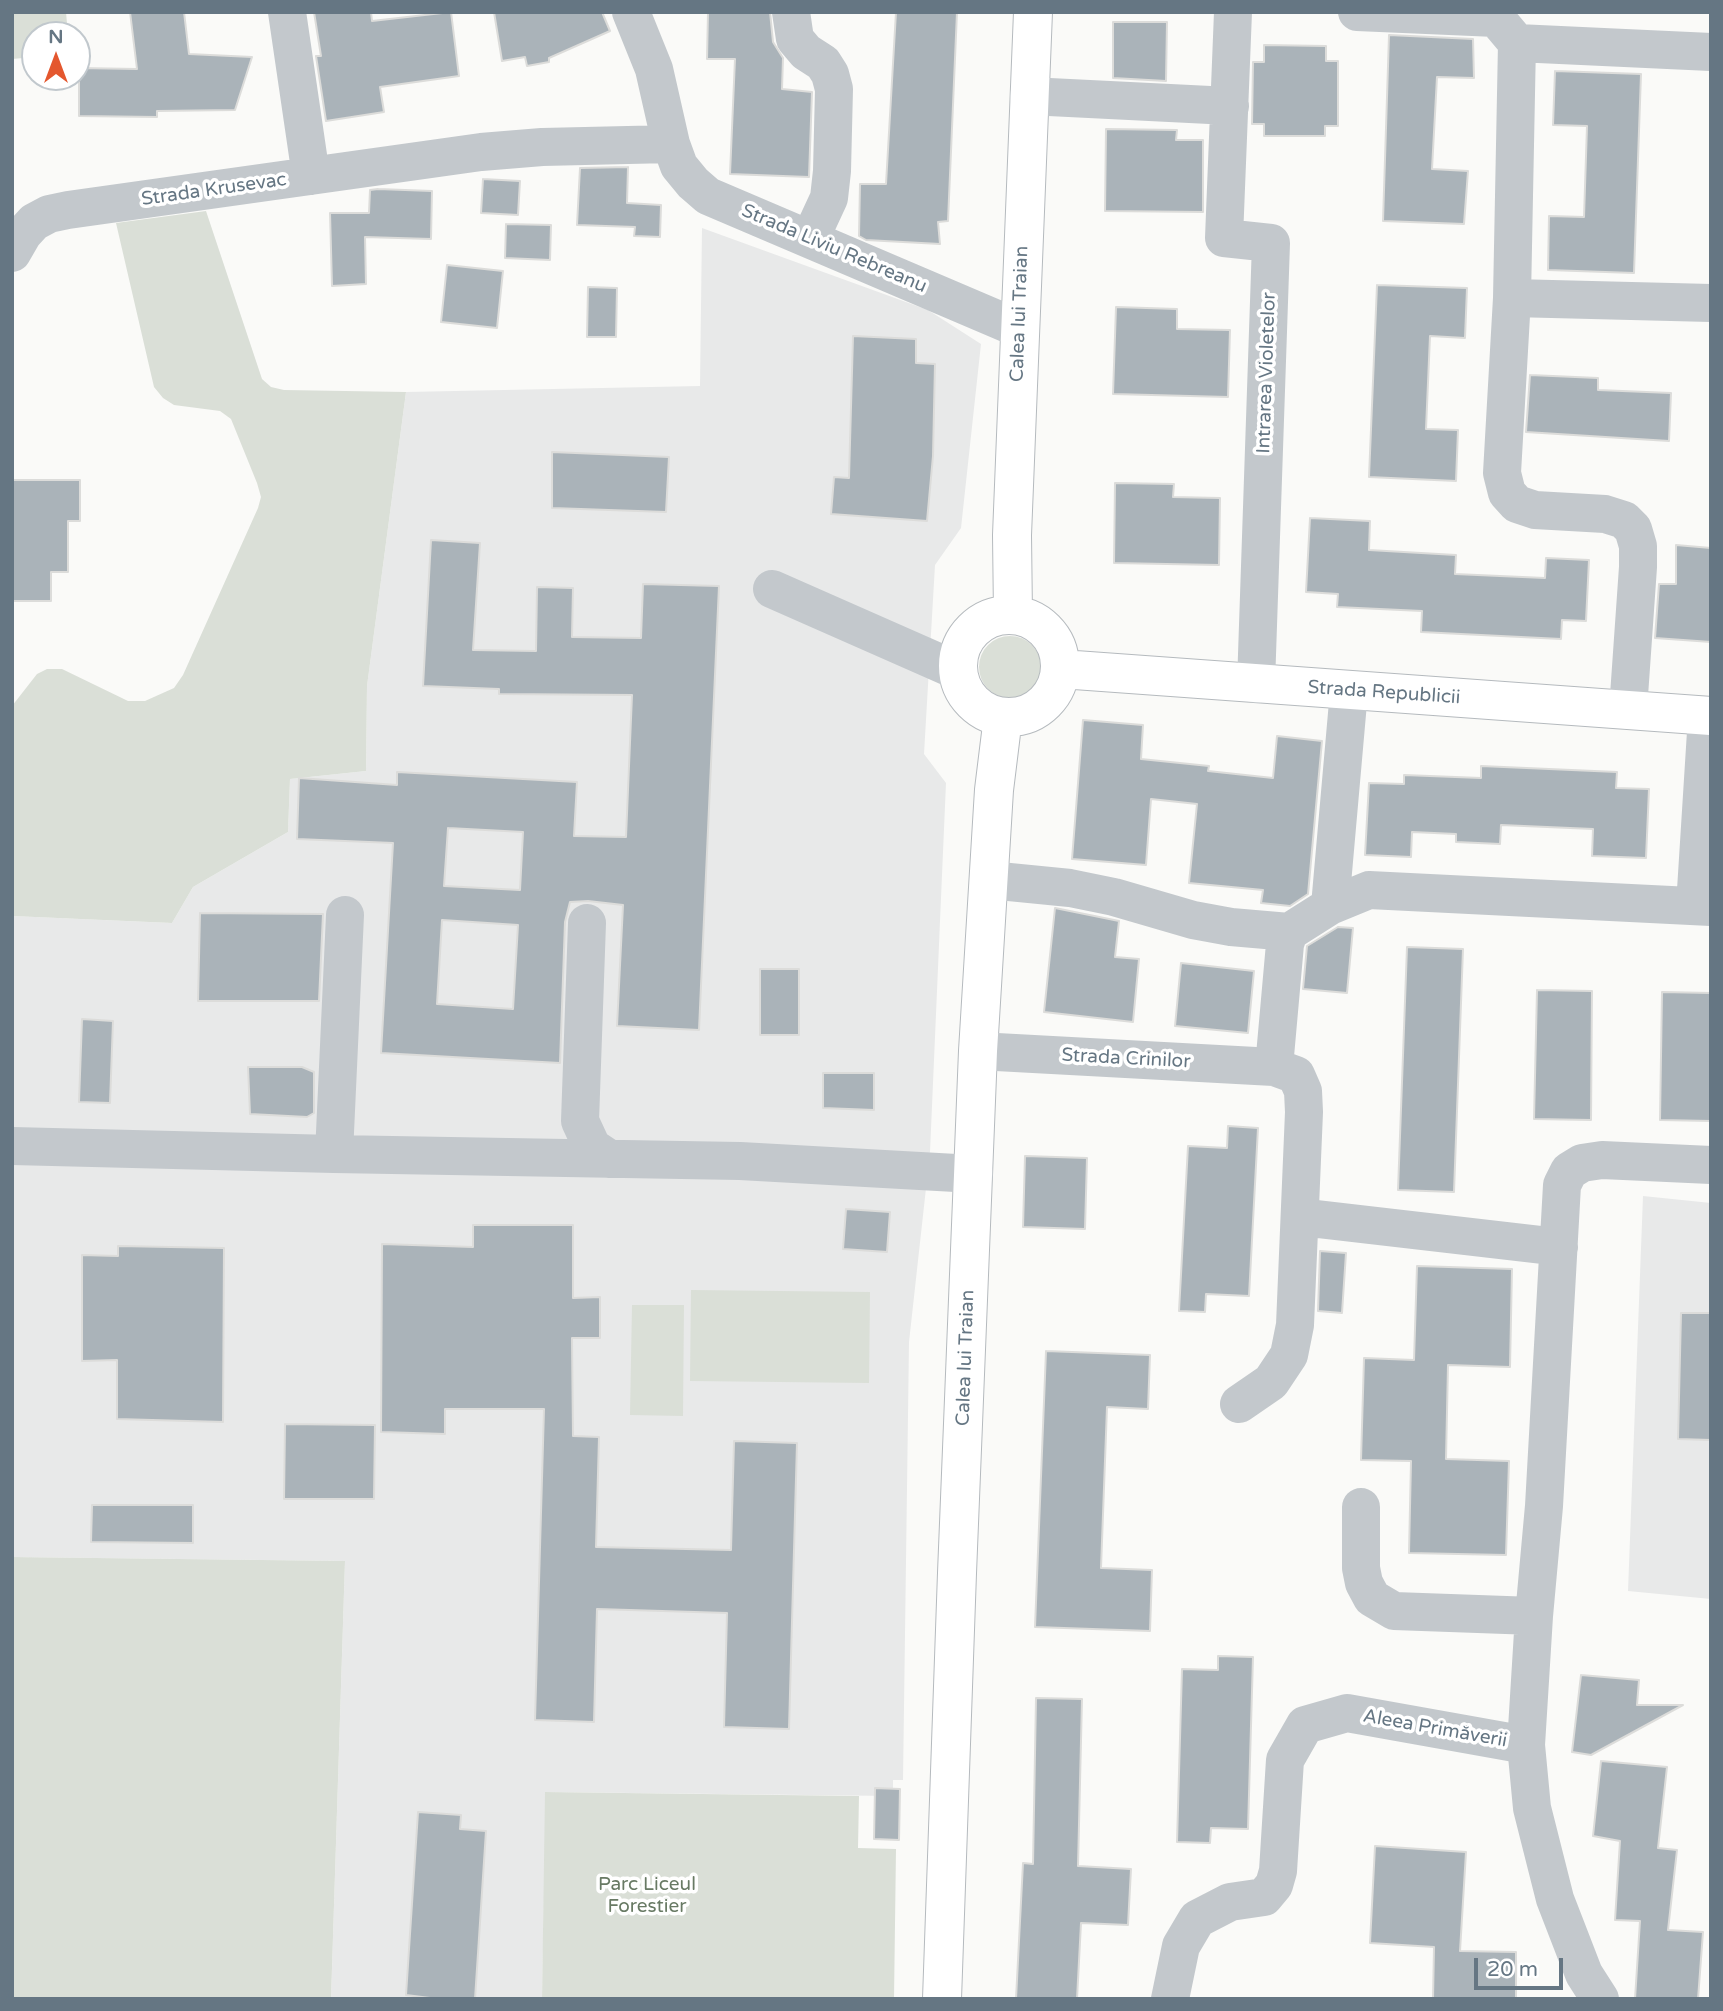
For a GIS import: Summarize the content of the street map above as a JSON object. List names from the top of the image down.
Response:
{
  "streets": {
    "main road": ["Calea lui Traian", "Strada Republicii"],
    "street": [
      "Strada Krusevac",
      "Strada Liviu Rebreanu",
      "Intrarea Violetelor",
      "Strada Crinilor",
      "Aleea Primăverii"
    ]
  },
  "crossings": [
    ["Strada Liviu Rebreanu", "Calea lui Traian"],
    ["Calea lui Traian", "Strada Republicii"],
    ["Calea lui Traian", "Strada Crinilor"],
    ["Intrarea Violetelor", "Strada Republicii"]
  ],
  "parks": ["Parc Liceul Forestier"],
  "scale_bar": "20 m",
  "north": "top"
}
